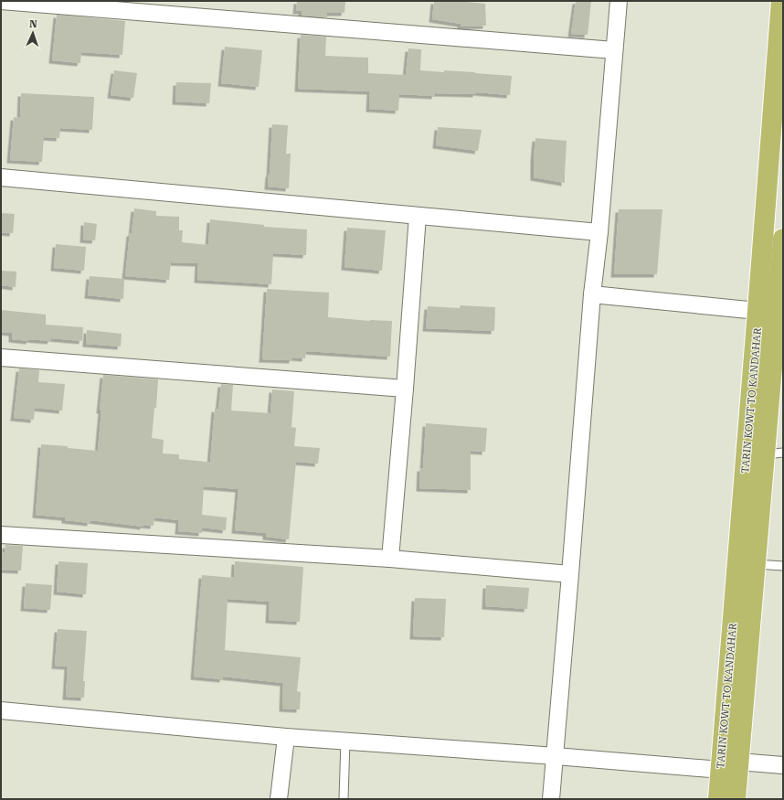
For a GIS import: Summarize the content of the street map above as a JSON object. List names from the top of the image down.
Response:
{
  "streets": {
    "main road": ["TARIN KOWT TO KANDAHAR"]
  },
  "north": "top"
}
